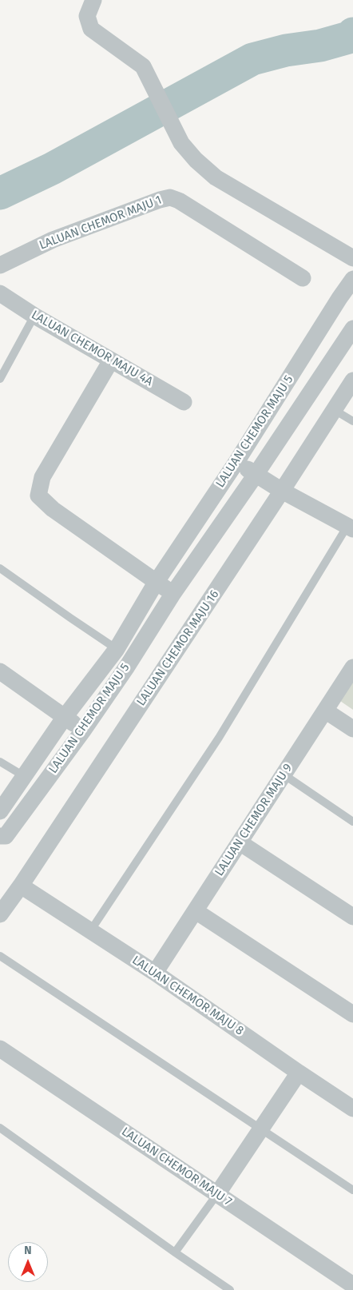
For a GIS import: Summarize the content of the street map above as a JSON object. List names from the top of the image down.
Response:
{
  "streets": {
    "street": [
      "LALUAN CHEMOR MAJU 1",
      "LALUAN CHEMOR MAJU 4A",
      "LALUAN CHEMOR MAJU 5",
      "LALUAN CHEMOR MAJU 16",
      "LALUAN CHEMOR MAJU 9",
      "LALUAN CHEMOR MAJU 8",
      "LALUAN CHEMOR MAJU 7"
    ]
  },
  "crossings": [
    ["LALUAN CHEMOR MAJU 16", "LALUAN CHEMOR MAJU 8"],
    ["LALUAN CHEMOR MAJU 9", "LALUAN CHEMOR MAJU 8"]
  ],
  "north": "top"
}
